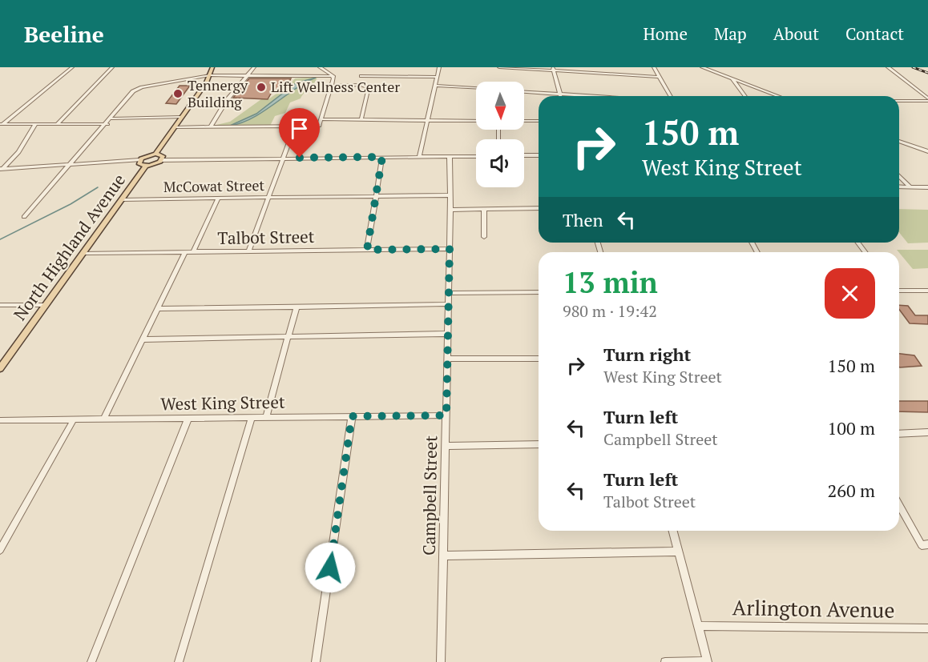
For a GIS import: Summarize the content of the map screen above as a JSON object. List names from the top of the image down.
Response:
{
  "streets": {
    "main road": ["North Highland Avenue"],
    "street": [
      "McCowat Street",
      "Talbot Street",
      "West King Street",
      "Campbell Street",
      "Arlington Avenue"
    ]
  },
  "crossings": [
    ["McCowat Street", "North Highland Avenue"],
    ["McCowat Street", "Campbell Street"],
    ["Talbot Street", "North Highland Avenue"],
    ["Talbot Street", "Campbell Street"],
    ["West King Street", "Campbell Street"]
  ],
  "places": ["Lift Wellness Center", "Tennergy Building"],
  "north": "bottom",
  "page": {
    "header": "Beeline",
    "nav": [
      "Home",
      "Map",
      "About",
      "Contact"
    ],
    "turn": ["150 m", "West King Street"],
    "then": "Then",
    "heading": ["13 min", "980 m · 19:42"],
    "list": [
      {
        "name": "Turn right",
        "note": "West King Street",
        "value": "150 m"
      },
      {
        "name": "Turn left",
        "note": "Campbell Street",
        "value": "100 m"
      },
      {
        "name": "Turn left",
        "note": "Talbot Street",
        "value": "260 m"
      }
    ]
  }
}
